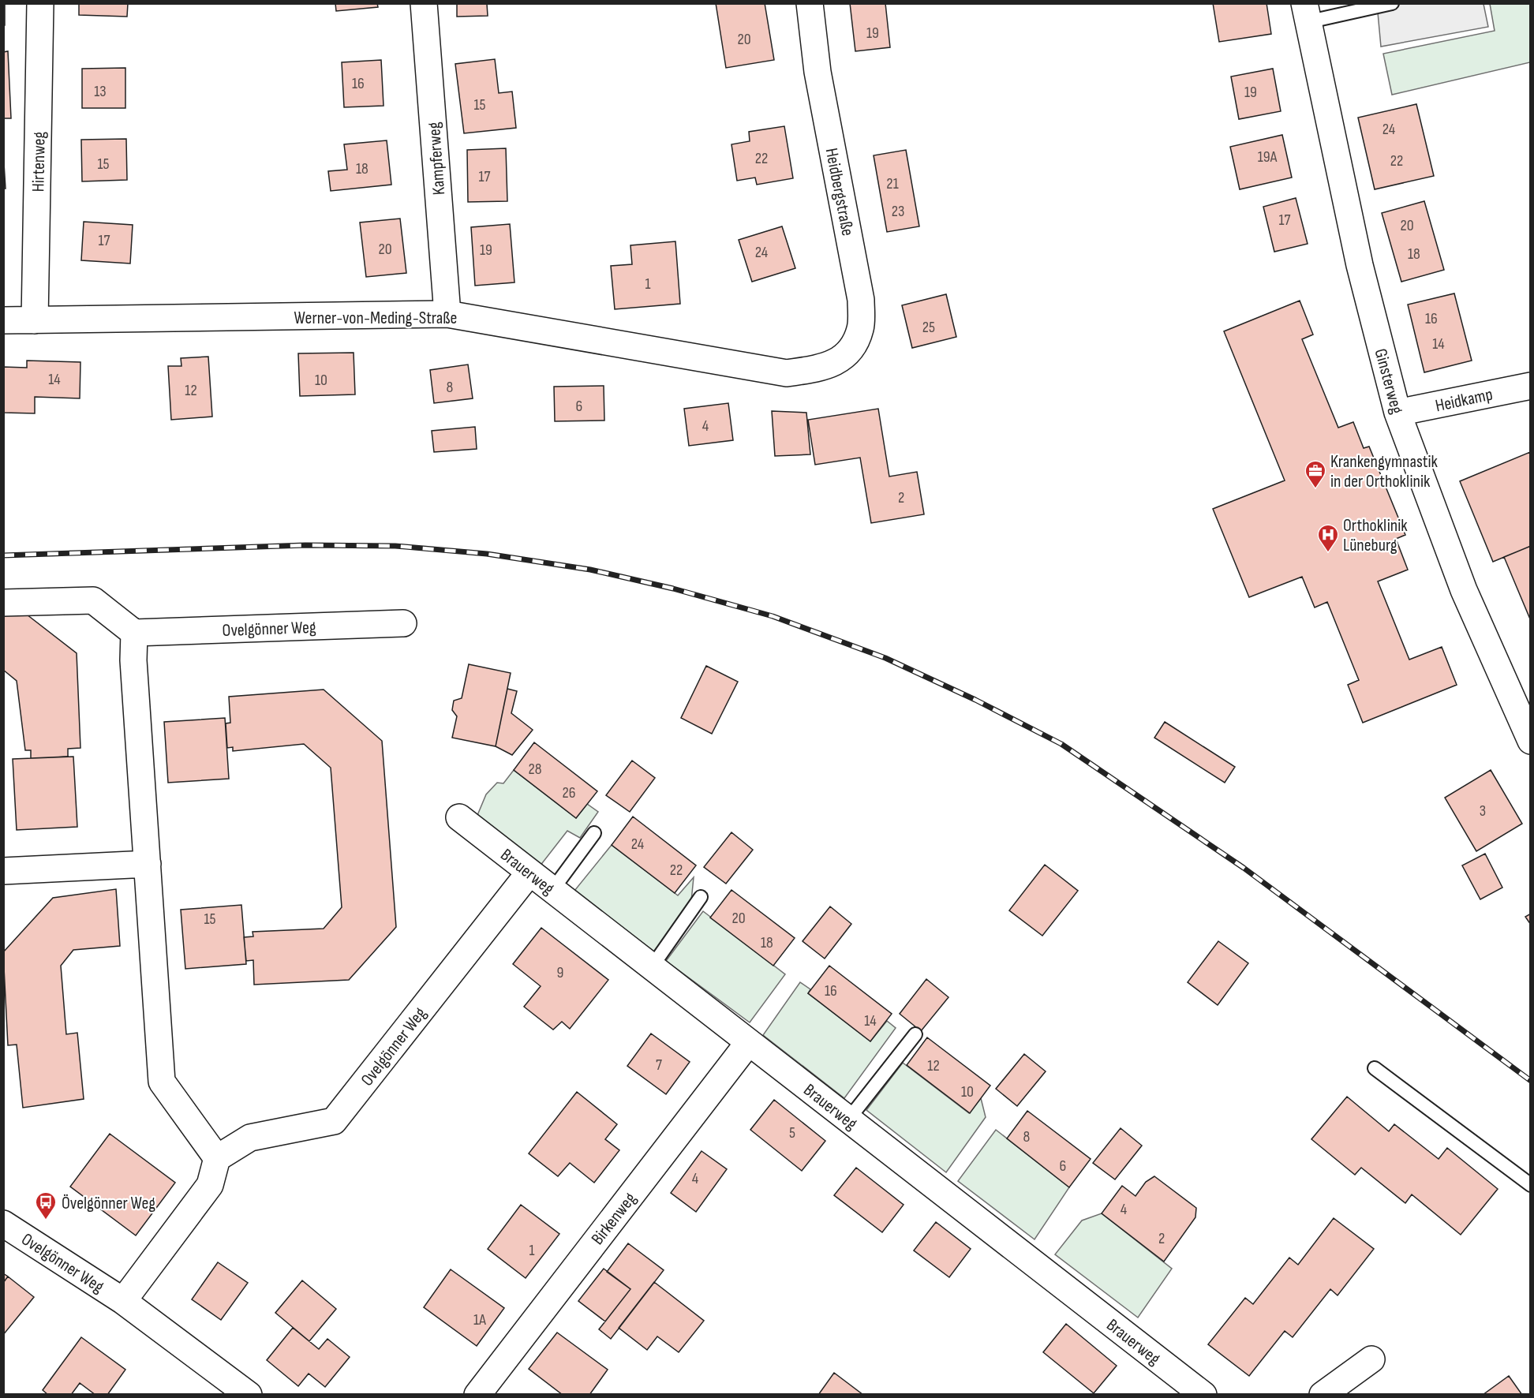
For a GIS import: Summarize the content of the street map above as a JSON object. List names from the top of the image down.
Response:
{
  "streets": {
    "street": [
      "Kampferweg",
      "Hirtenweg",
      "Heidbergstraße",
      "Werner-von-Meding-Straße",
      "Ginsterweg",
      "Heidkamp",
      "Ovelgönner Weg",
      "Brauerweg",
      "Birkenweg"
    ]
  },
  "crossings": [
    ["Kampferweg", "Werner-von-Meding-Straße"],
    ["Hirtenweg", "Werner-von-Meding-Straße"],
    ["Heidbergstraße", "Werner-von-Meding-Straße"],
    ["Ginsterweg", "Heidkamp"],
    ["Ovelgönner Weg", "Brauerweg"],
    ["Brauerweg", "Birkenweg"]
  ],
  "places": {
    "office": ["Krankengymnastik in der Orthoklinik"],
    "hospital": ["Orthoklinik Lüneburg"],
    "bus stop": ["Övelgönner Weg"]
  },
  "house_numbers": [
    "19",
    "20",
    "16",
    "13",
    "19",
    "15",
    "24",
    "19A",
    "22",
    "22",
    "15",
    "18",
    "17",
    "21",
    "23",
    "17",
    "20",
    "17",
    "20",
    "19",
    "24",
    "18",
    "1",
    "16",
    "25",
    "14",
    "14",
    "10",
    "8",
    "12",
    "6",
    "4",
    "2",
    "28",
    "26",
    "3",
    "24",
    "22",
    "20",
    "15",
    "18",
    "9",
    "16",
    "14",
    "7",
    "12",
    "10",
    "5",
    "8",
    "6",
    "4",
    "4",
    "2",
    "1",
    "1A"
  ]
}
